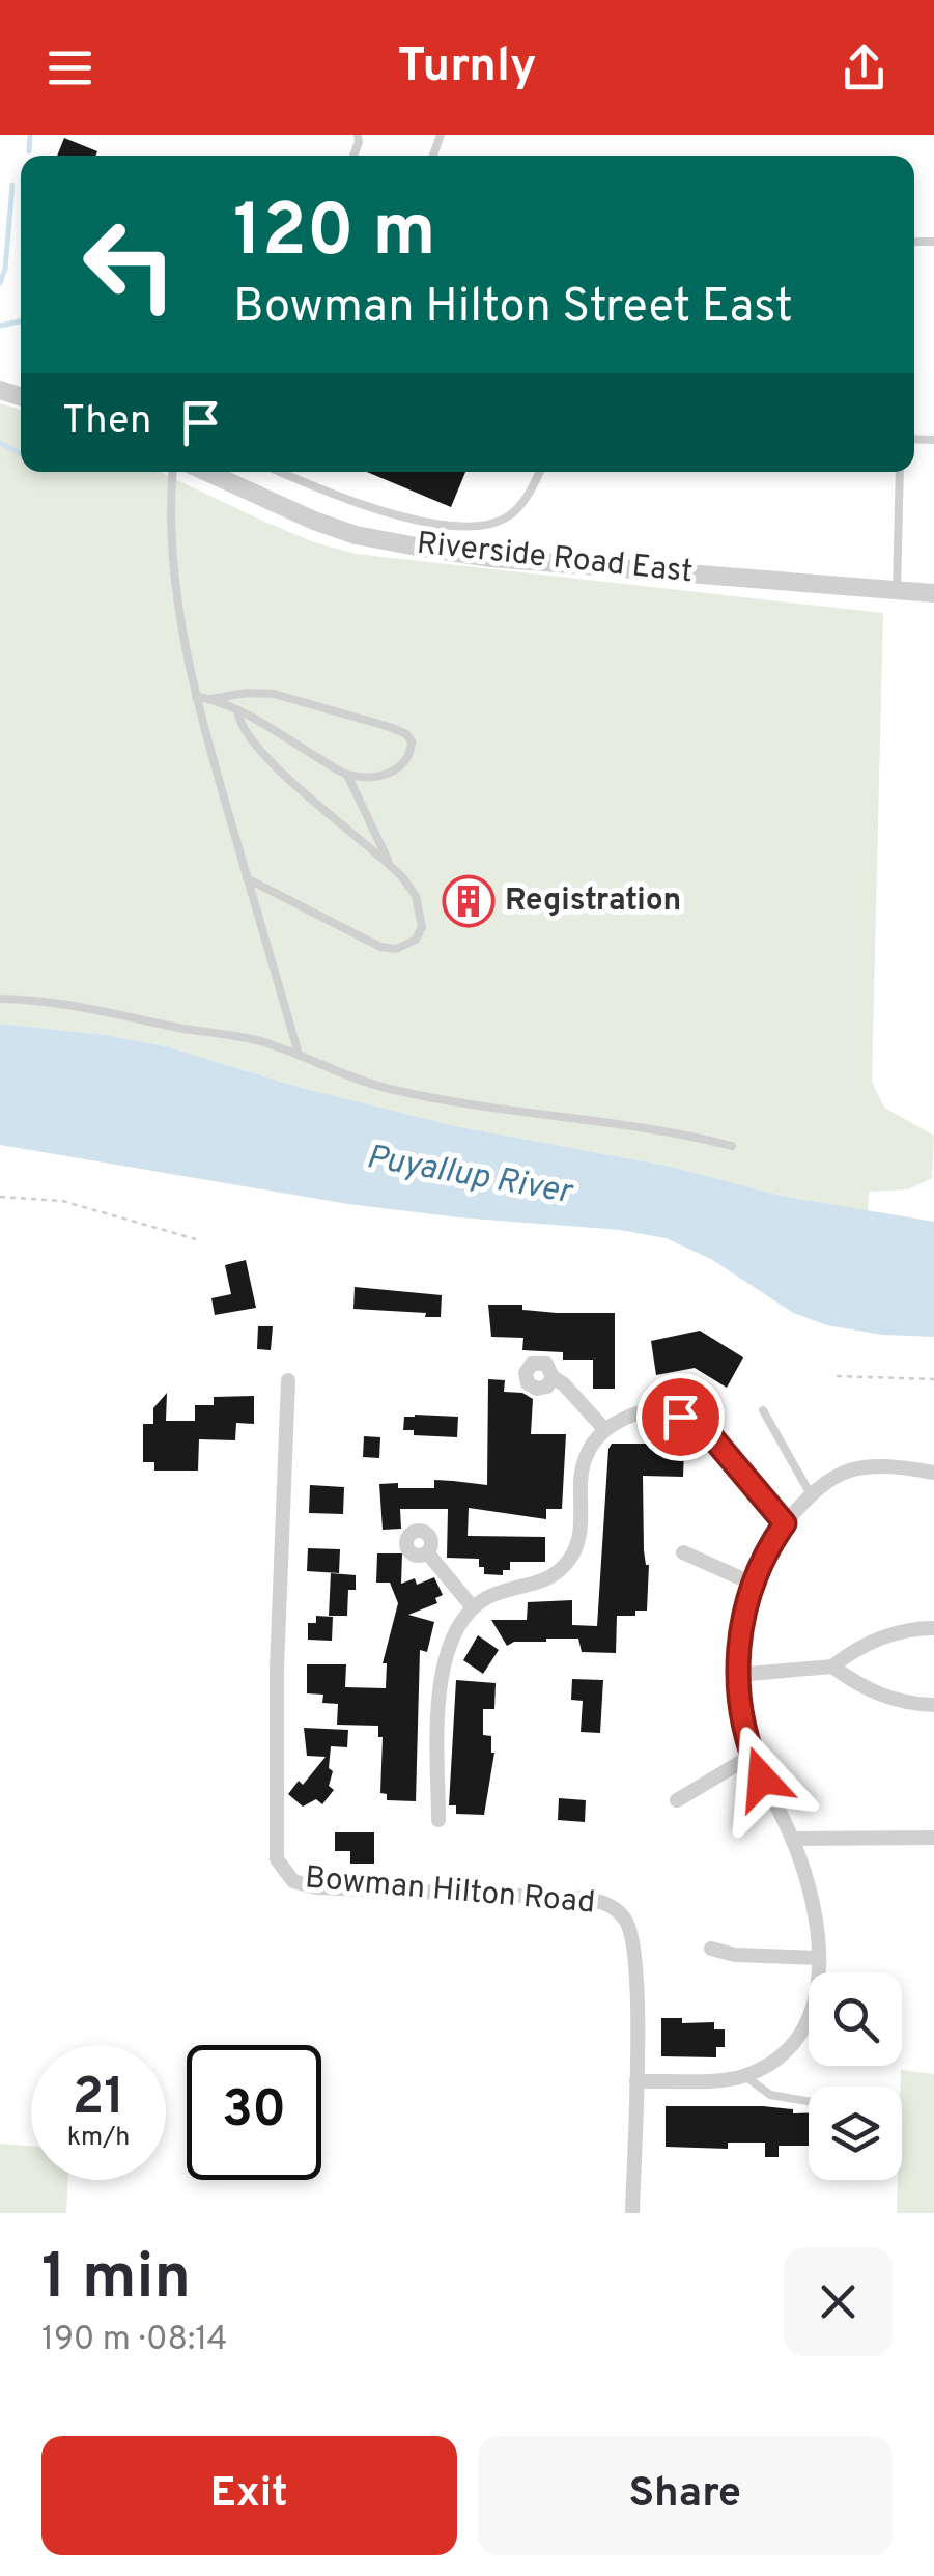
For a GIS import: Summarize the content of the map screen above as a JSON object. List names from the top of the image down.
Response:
{
  "streets": {
    "street": ["Riverside Road East", "Bowman Hilton Road"]
  },
  "water": ["Puyallup River"],
  "places": {
    "building": ["Registration"]
  },
  "page": {
    "header": "Turnly",
    "turn": ["120 m", "Bowman Hilton Street East"],
    "then": "Then",
    "speed": "21 km/h",
    "limit": "30",
    "heading": ["1 min", "190 m · 08:14"],
    "buttons": ["Exit", "Share"]
  }
}
